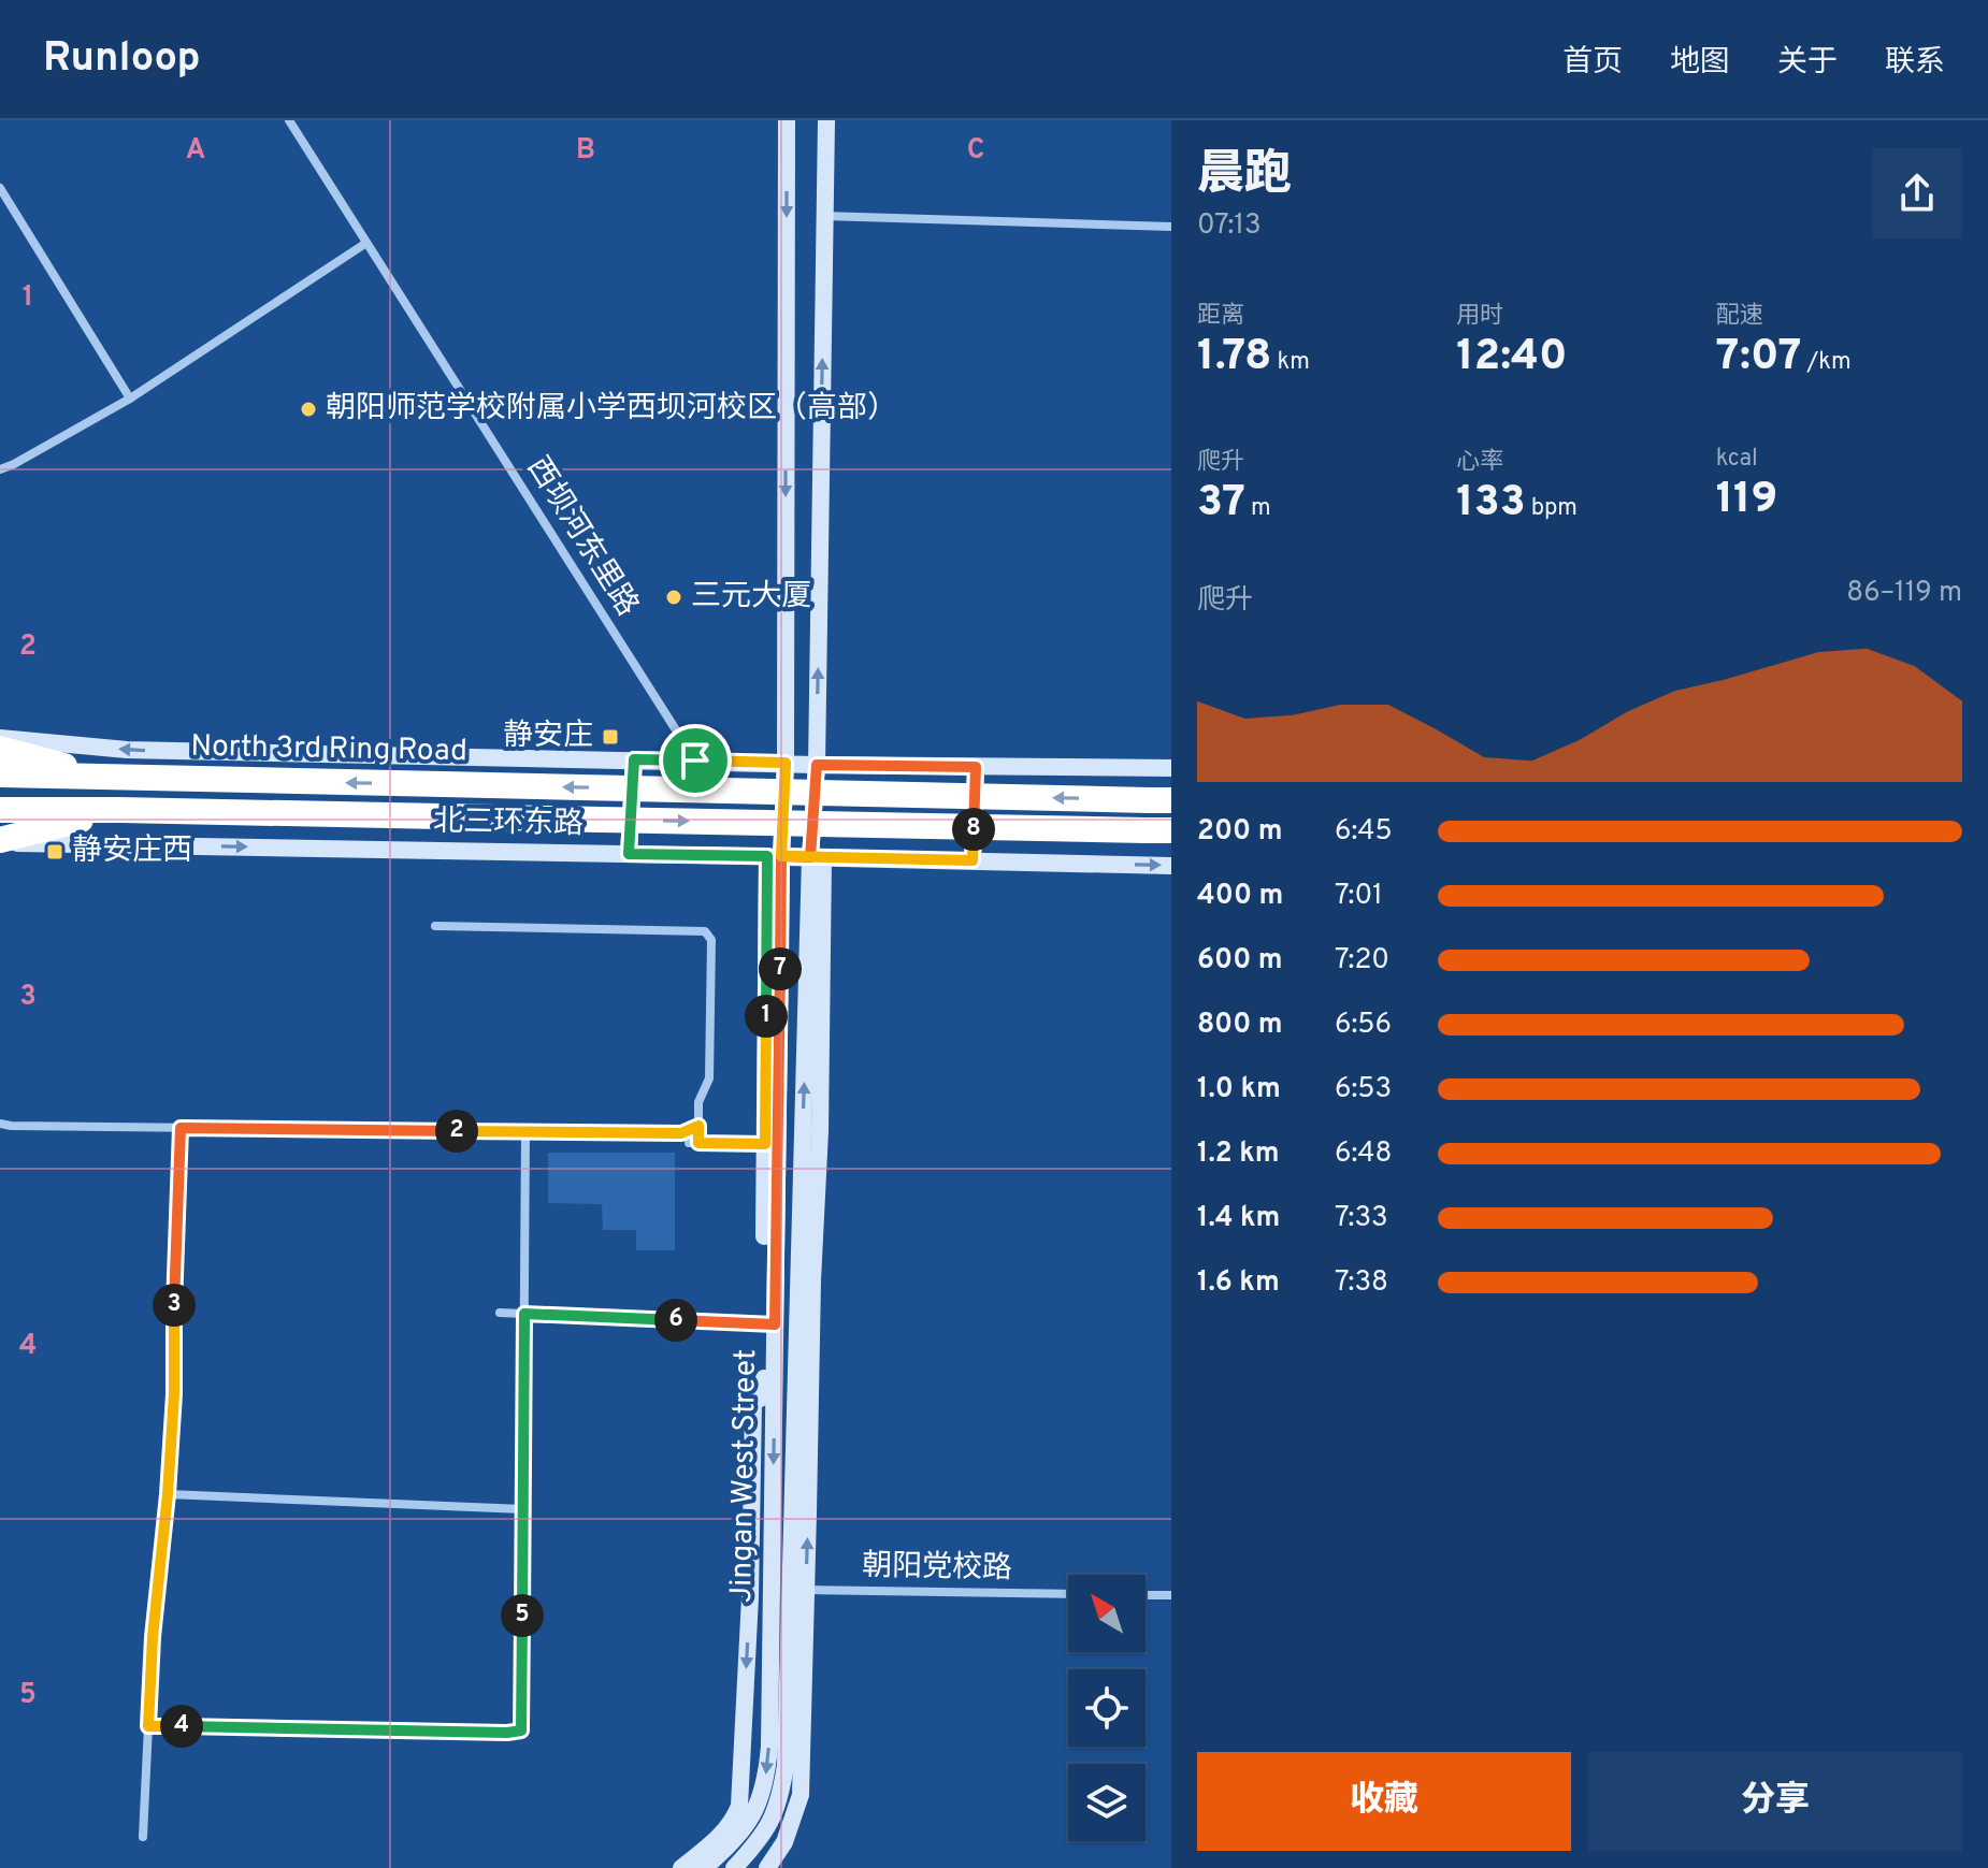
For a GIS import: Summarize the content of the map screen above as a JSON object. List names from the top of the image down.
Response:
{
  "streets": {
    "highway": ["North 3rd Ring Road"],
    "street": [
      "西坝河东里路",
      "北三环东路",
      "Jingan West Street",
      "朝阳党校路"
    ]
  },
  "crossings": [
    ["北三环东路", "Jingan West Street"],
    ["Jingan West Street", "朝阳党校路"]
  ],
  "places": {
    "other": ["朝阳师范学校附属小学西坝河校区（高部）", "三元大厦"],
    "transit": ["静安庄", "静安庄西"]
  },
  "north": "top left",
  "page": {
    "header": "Runloop",
    "nav": [
      "首页",
      "地图",
      "关于",
      "联系"
    ],
    "heading": ["晨跑", "07:13"],
    "stats": [
      ["距离", "1.78 km"],
      ["用时", "12:40"],
      ["配速", "7:07 /km"],
      ["爬升", "37 m"],
      ["心率", "133 bpm"],
      ["kcal", "119"]
    ],
    "chart": ["爬升", "86–119 m"],
    "list": [
      {
        "name": "200 m",
        "note": "6:45"
      },
      {
        "name": "400 m",
        "note": "7:01"
      },
      {
        "name": "600 m",
        "note": "7:20"
      },
      {
        "name": "800 m",
        "note": "6:56"
      },
      {
        "name": "1.0 km",
        "note": "6:53"
      },
      {
        "name": "1.2 km",
        "note": "6:48"
      },
      {
        "name": "1.4 km",
        "note": "7:33"
      },
      {
        "name": "1.6 km",
        "note": "7:38"
      }
    ],
    "pins": [
      "8",
      "7",
      "1",
      "2",
      "3",
      "6",
      "5",
      "4"
    ],
    "buttons": ["收藏", "分享"]
  },
  "grid": {
    "columns": ["A", "B", "C"],
    "rows": [
      "1",
      "2",
      "3",
      "4",
      "5"
    ]
  }
}
